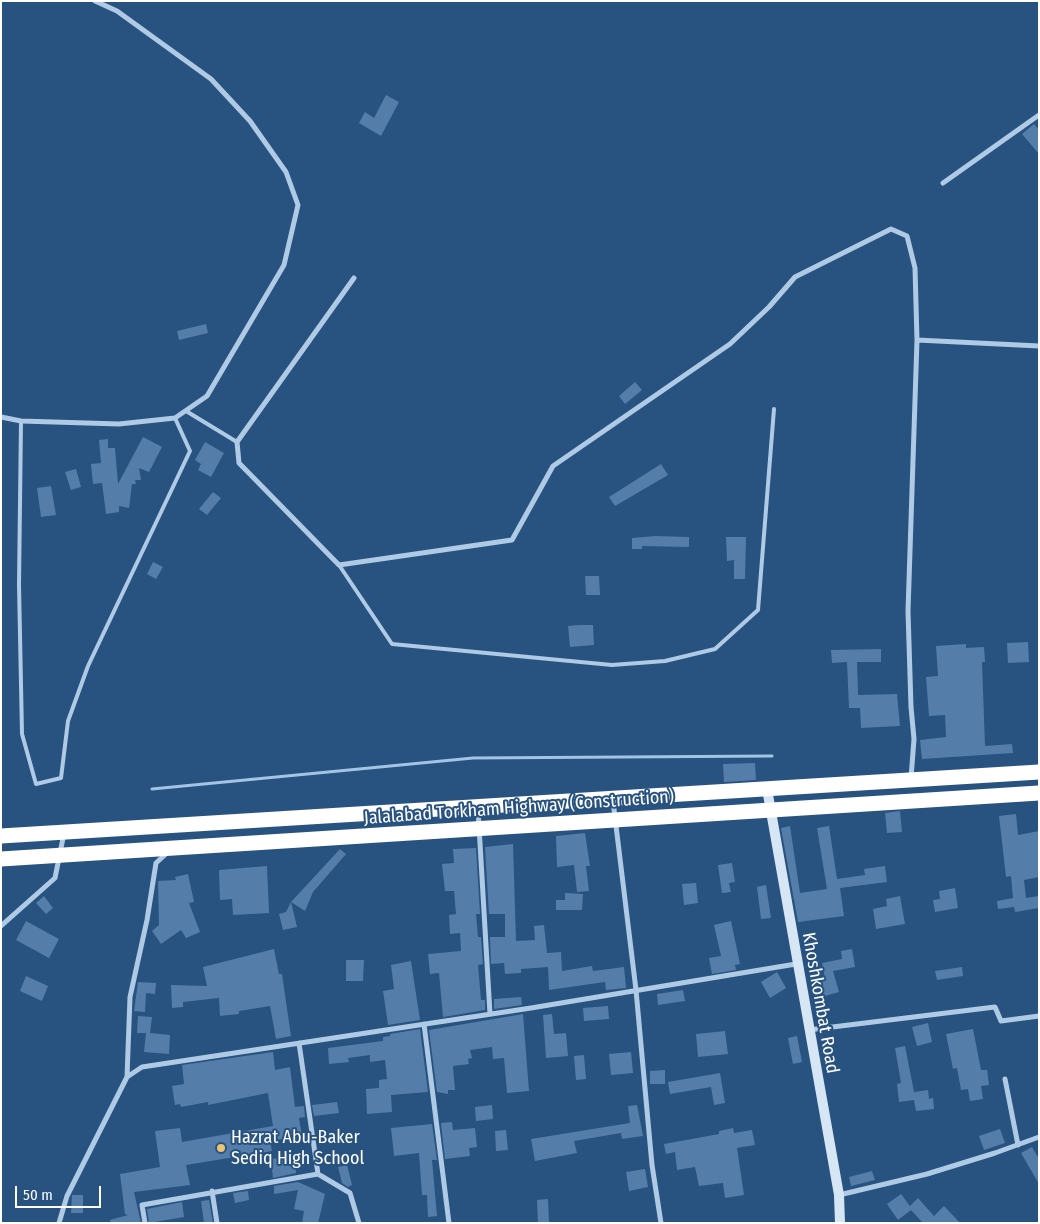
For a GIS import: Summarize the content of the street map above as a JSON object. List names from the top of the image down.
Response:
{
  "streets": {
    "highway": ["Jalalabad Torkham Highway (Construction)"],
    "street": ["Khoshkombat Road"]
  },
  "crossings": [
    ["Jalalabad Torkham Highway (Construction)", "Khoshkombat Road"]
  ],
  "places": ["Hazrat Abu-Baker Sediq High School"],
  "scale_bar": "50 m"
}
